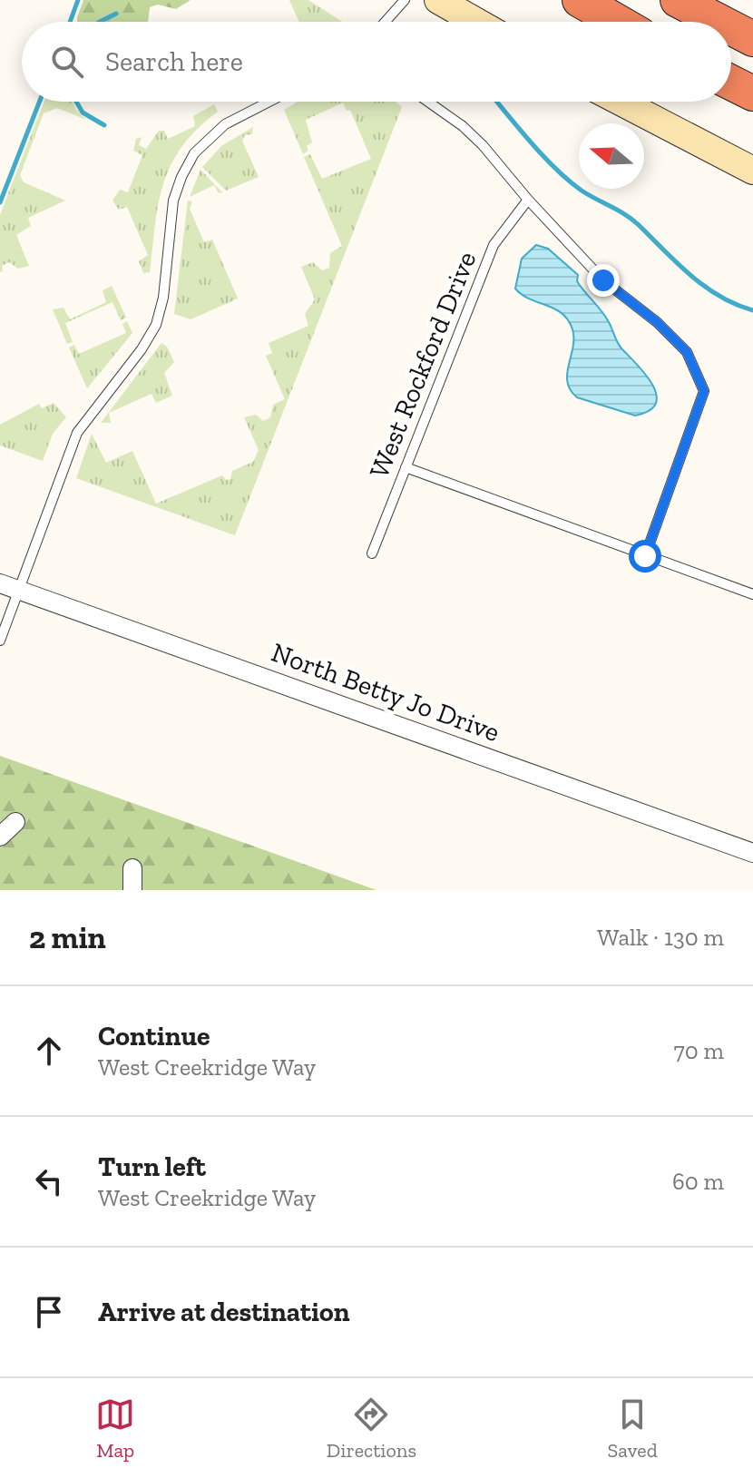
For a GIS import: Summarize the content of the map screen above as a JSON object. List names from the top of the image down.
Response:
{
  "streets": {
    "street": ["North Betty Jo Drive"],
    "lane": ["West Rockford Drive"]
  },
  "north": "left",
  "page": {
    "search": "Search here",
    "heading": ["2 min", "Walk · 130 m"],
    "list": [
      ["Continue", "West Creekridge Way", "70 m"],
      ["Turn left", "West Creekridge Way", "60 m"],
      "Arrive at destination"
    ],
    "nav": ["Map", "Directions", "Saved"]
  }
}
